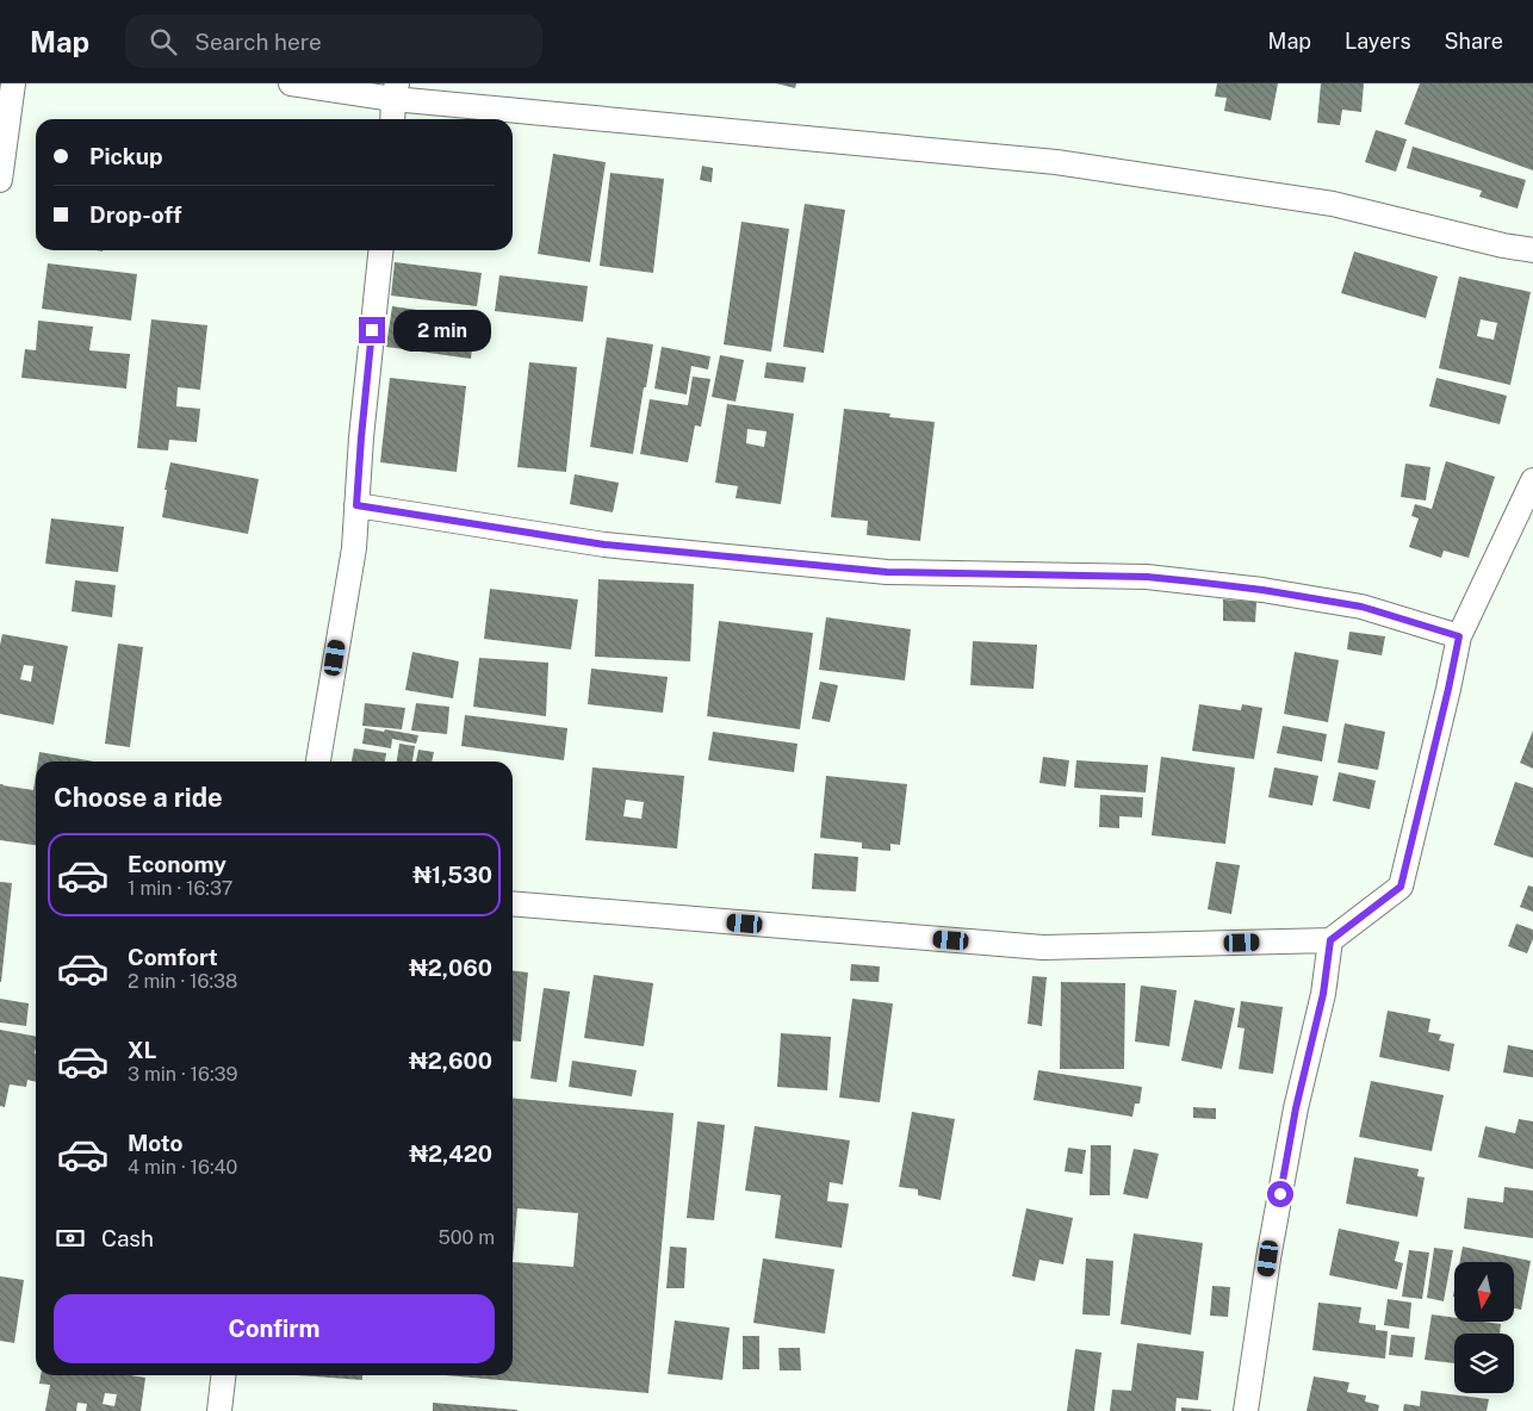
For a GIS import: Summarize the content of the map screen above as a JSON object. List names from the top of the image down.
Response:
{
  "north": "bottom",
  "page": {
    "header": "Map",
    "search": "Search here",
    "nav": ["Map", "Layers", "Share"],
    "banner": ["Pickup", "Drop-off"],
    "bubble": "2 min",
    "heading": "Choose a ride",
    "list": [
      {
        "name": "Economy",
        "note": "1 min · 16:37",
        "value": "₦1,530"
      },
      {
        "name": "Comfort",
        "note": "2 min · 16:38",
        "value": "₦2,060"
      },
      {
        "name": "XL",
        "note": "3 min · 16:39",
        "value": "₦2,600"
      },
      {
        "name": "Moto",
        "note": "4 min · 16:40",
        "value": "₦2,420"
      }
    ],
    "pay": ["Cash", "500 m"],
    "buttons": "Confirm"
  }
}
